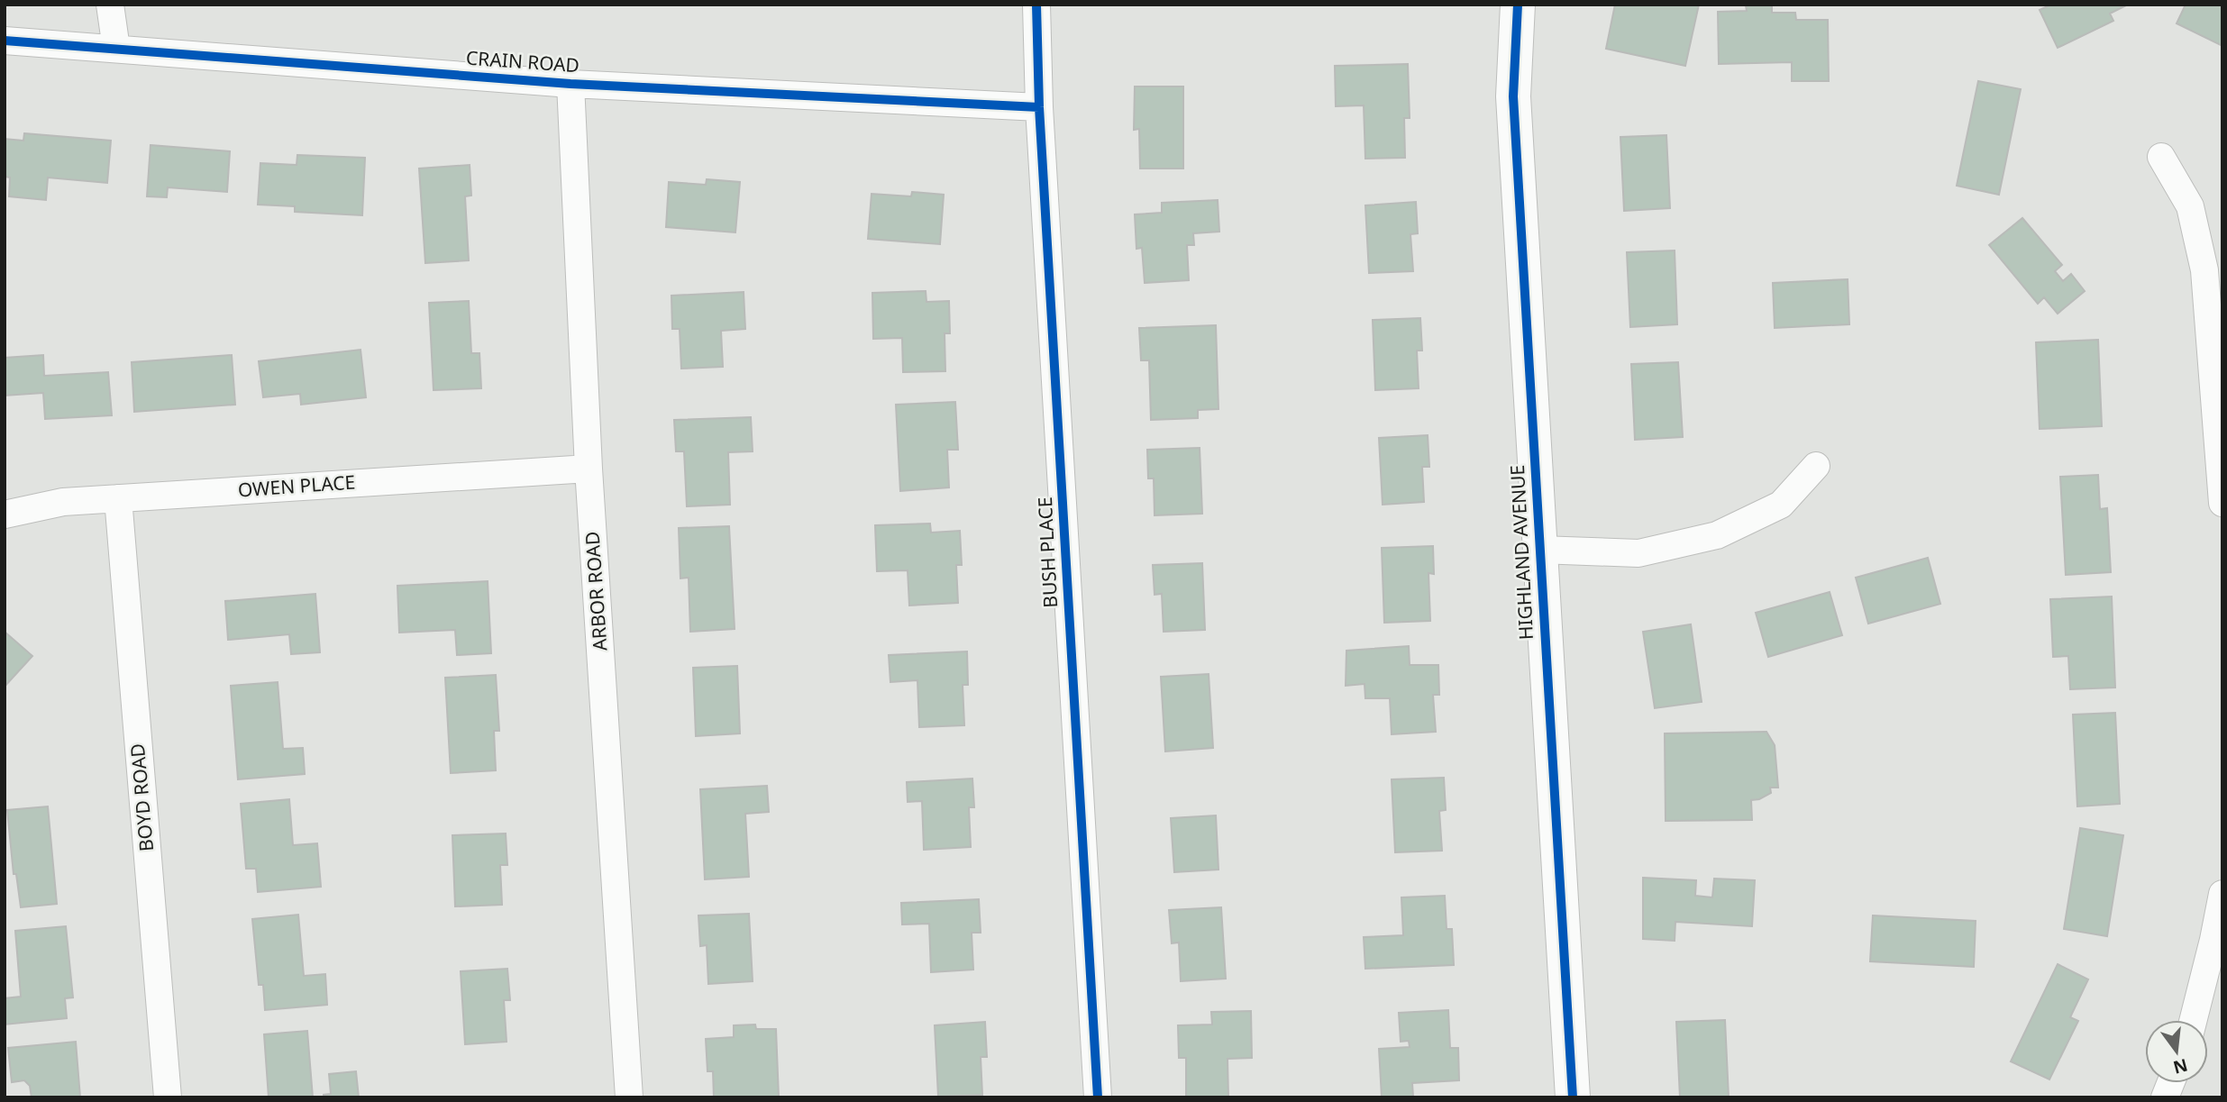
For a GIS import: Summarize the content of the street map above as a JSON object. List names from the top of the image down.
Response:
{
  "streets": {
    "street": [
      "CRAIN ROAD",
      "OWEN PLACE",
      "BUSH PLACE",
      "HIGHLAND AVENUE",
      "ARBOR ROAD",
      "BOYD ROAD"
    ]
  },
  "crossings": [
    ["CRAIN ROAD", "BUSH PLACE"],
    ["CRAIN ROAD", "ARBOR ROAD"],
    ["OWEN PLACE", "ARBOR ROAD"],
    ["OWEN PLACE", "BOYD ROAD"]
  ],
  "north": "bottom"
}
